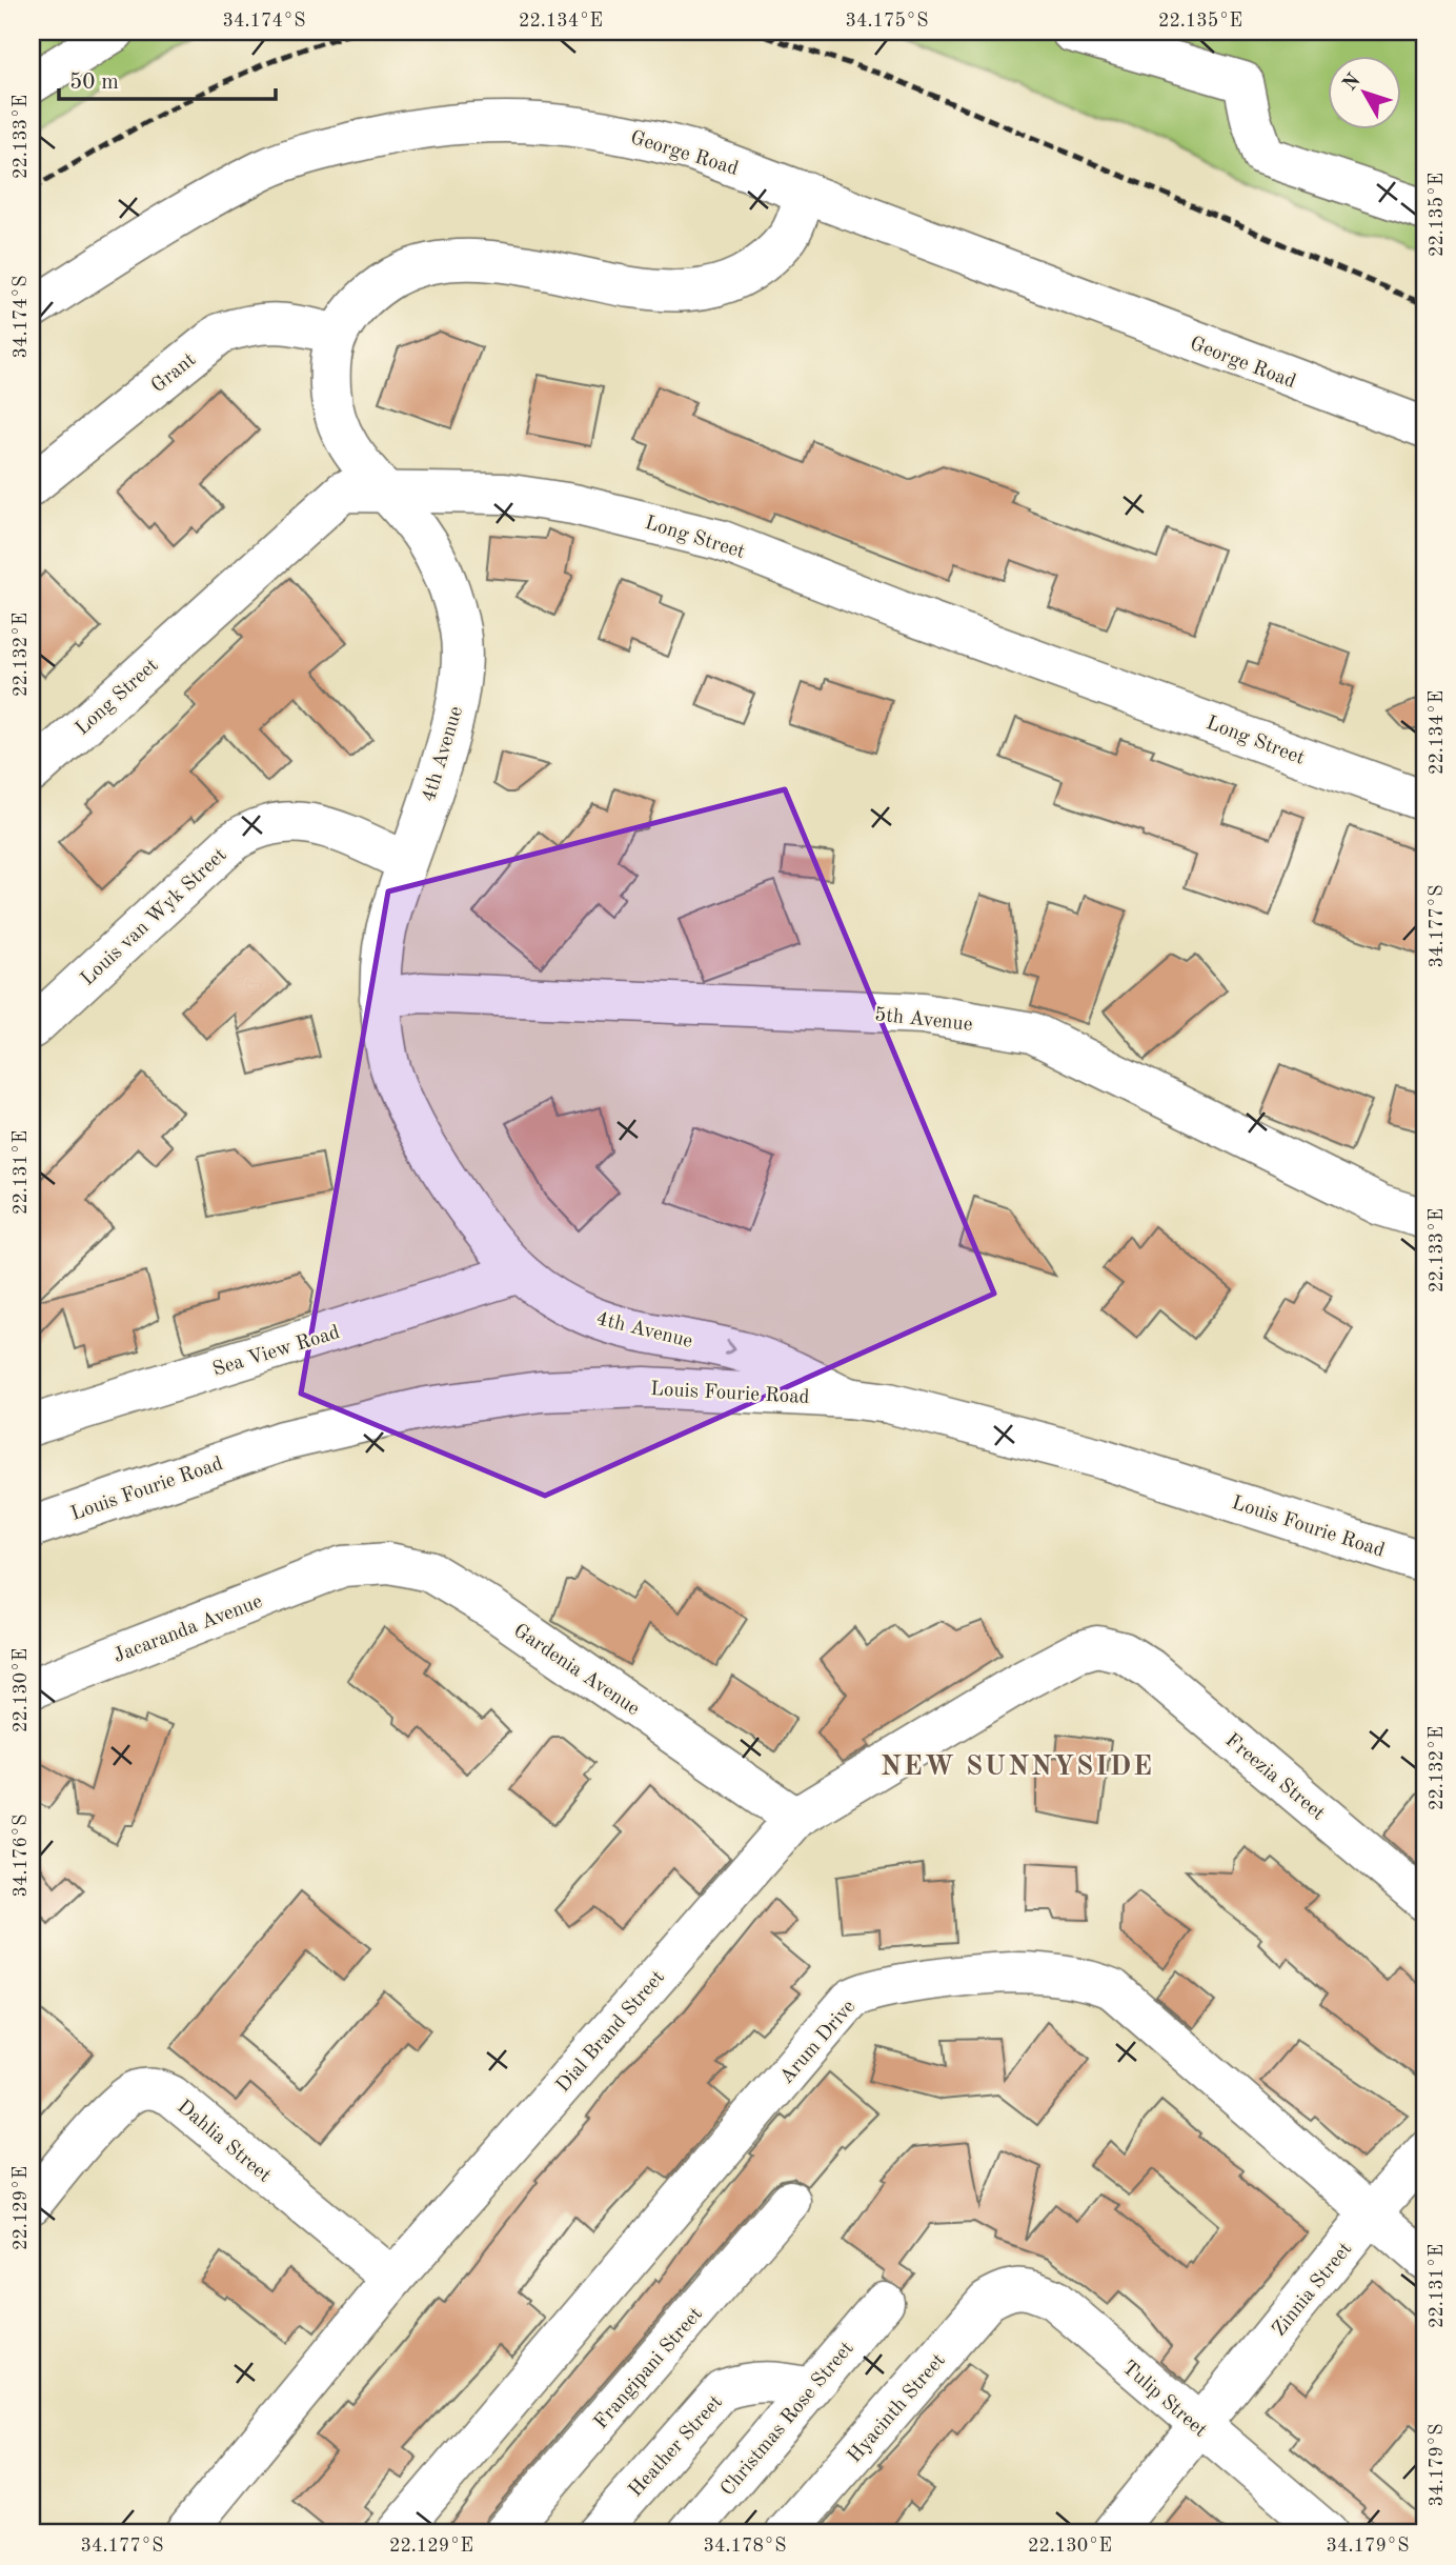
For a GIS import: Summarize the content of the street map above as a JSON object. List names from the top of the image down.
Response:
{
  "streets": {
    "street": [
      "George Road",
      "Grant",
      "Long Street",
      "4th Avenue",
      "Louis van Wyk Street",
      "5th Avenue",
      "Sea View Road",
      "Louis Fourie Road",
      "Jacaranda Avenue",
      "Gardenia Avenue",
      "Freezia Street",
      "Dial Brand Street",
      "Arum Drive",
      "Dahlia Street",
      "Zinnia Street",
      "Frangipani Street",
      "Tulip Street",
      "Hyacinth Street",
      "Christmas Rose Street",
      "Heather Street"
    ]
  },
  "crossings": [
    ["George Road", "4th Avenue"],
    ["Grant", "4th Avenue"],
    ["Long Street", "4th Avenue"],
    ["4th Avenue", "Louis van Wyk Street"],
    ["4th Avenue", "5th Avenue"],
    ["4th Avenue", "Sea View Road"],
    ["4th Avenue", "Louis Fourie Road"],
    ["Jacaranda Avenue", "Gardenia Avenue"],
    ["Gardenia Avenue", "Dial Brand Street"],
    ["Freezia Street", "Dial Brand Street"],
    ["Dial Brand Street", "Dahlia Street"],
    ["Arum Drive", "Zinnia Street"],
    ["Zinnia Street", "Tulip Street"],
    ["Tulip Street", "Hyacinth Street"],
    ["Christmas Rose Street", "Heather Street"]
  ],
  "districts": ["NEW SUNNYSIDE"],
  "scale_bar": "50 m",
  "north": "top left",
  "coordinates": [
    "34.174°S",
    "22.134°E",
    "34.175°S",
    "22.135°E",
    "22.133°E",
    "22.132°E",
    "34.177°S",
    "22.131°E",
    "22.130°E",
    "34.176°S",
    "22.129°E",
    "34.179°S",
    "34.178°S"
  ]
}
